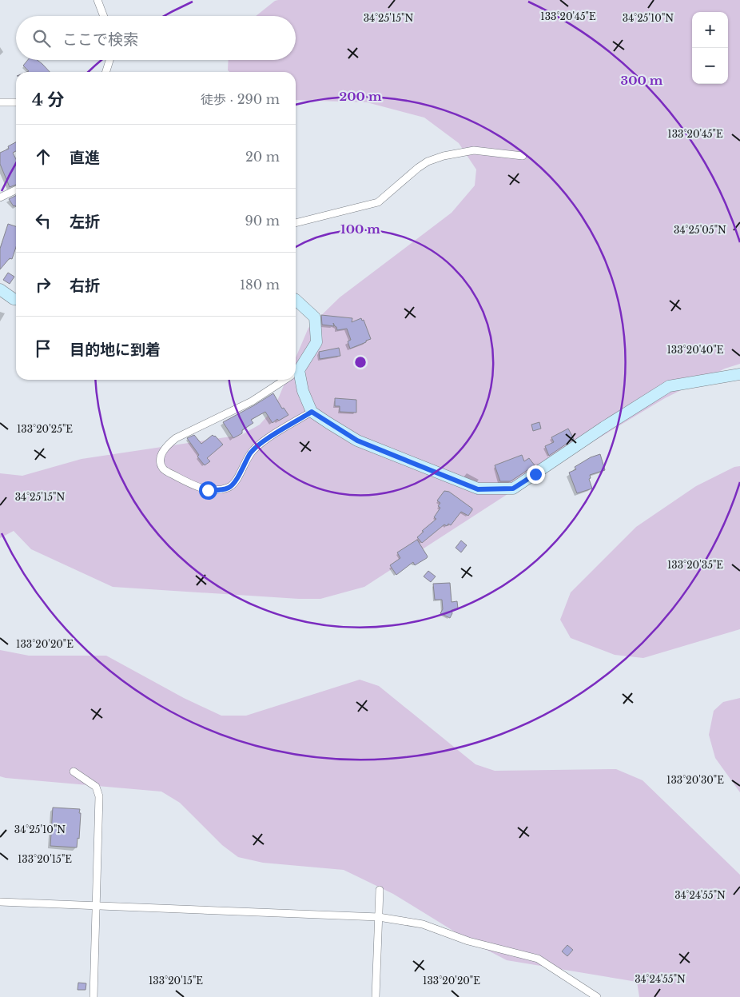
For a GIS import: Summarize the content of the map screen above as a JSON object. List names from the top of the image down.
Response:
{
  "page": {
    "map_buttons": ["+", "−"],
    "search": "ここで検索",
    "heading": ["4 分", "徒歩 · 290 m"],
    "list": [
      ["直進", "20 m"],
      ["左折", "90 m"],
      ["右折", "180 m"],
      "目的地に到着"
    ]
  },
  "coordinates": [
    "133°20'45\"E",
    "34°25'15\"N",
    "34°25'10\"N",
    "34°25'05\"N",
    "133°20'40\"E",
    "133°20'25\"E",
    "133°20'35\"E",
    "133°20'20\"E",
    "133°20'30\"E",
    "133°20'15\"E",
    "34°24'55\"N"
  ],
  "rings": ["300 m", "200 m", "100 m"]
}
